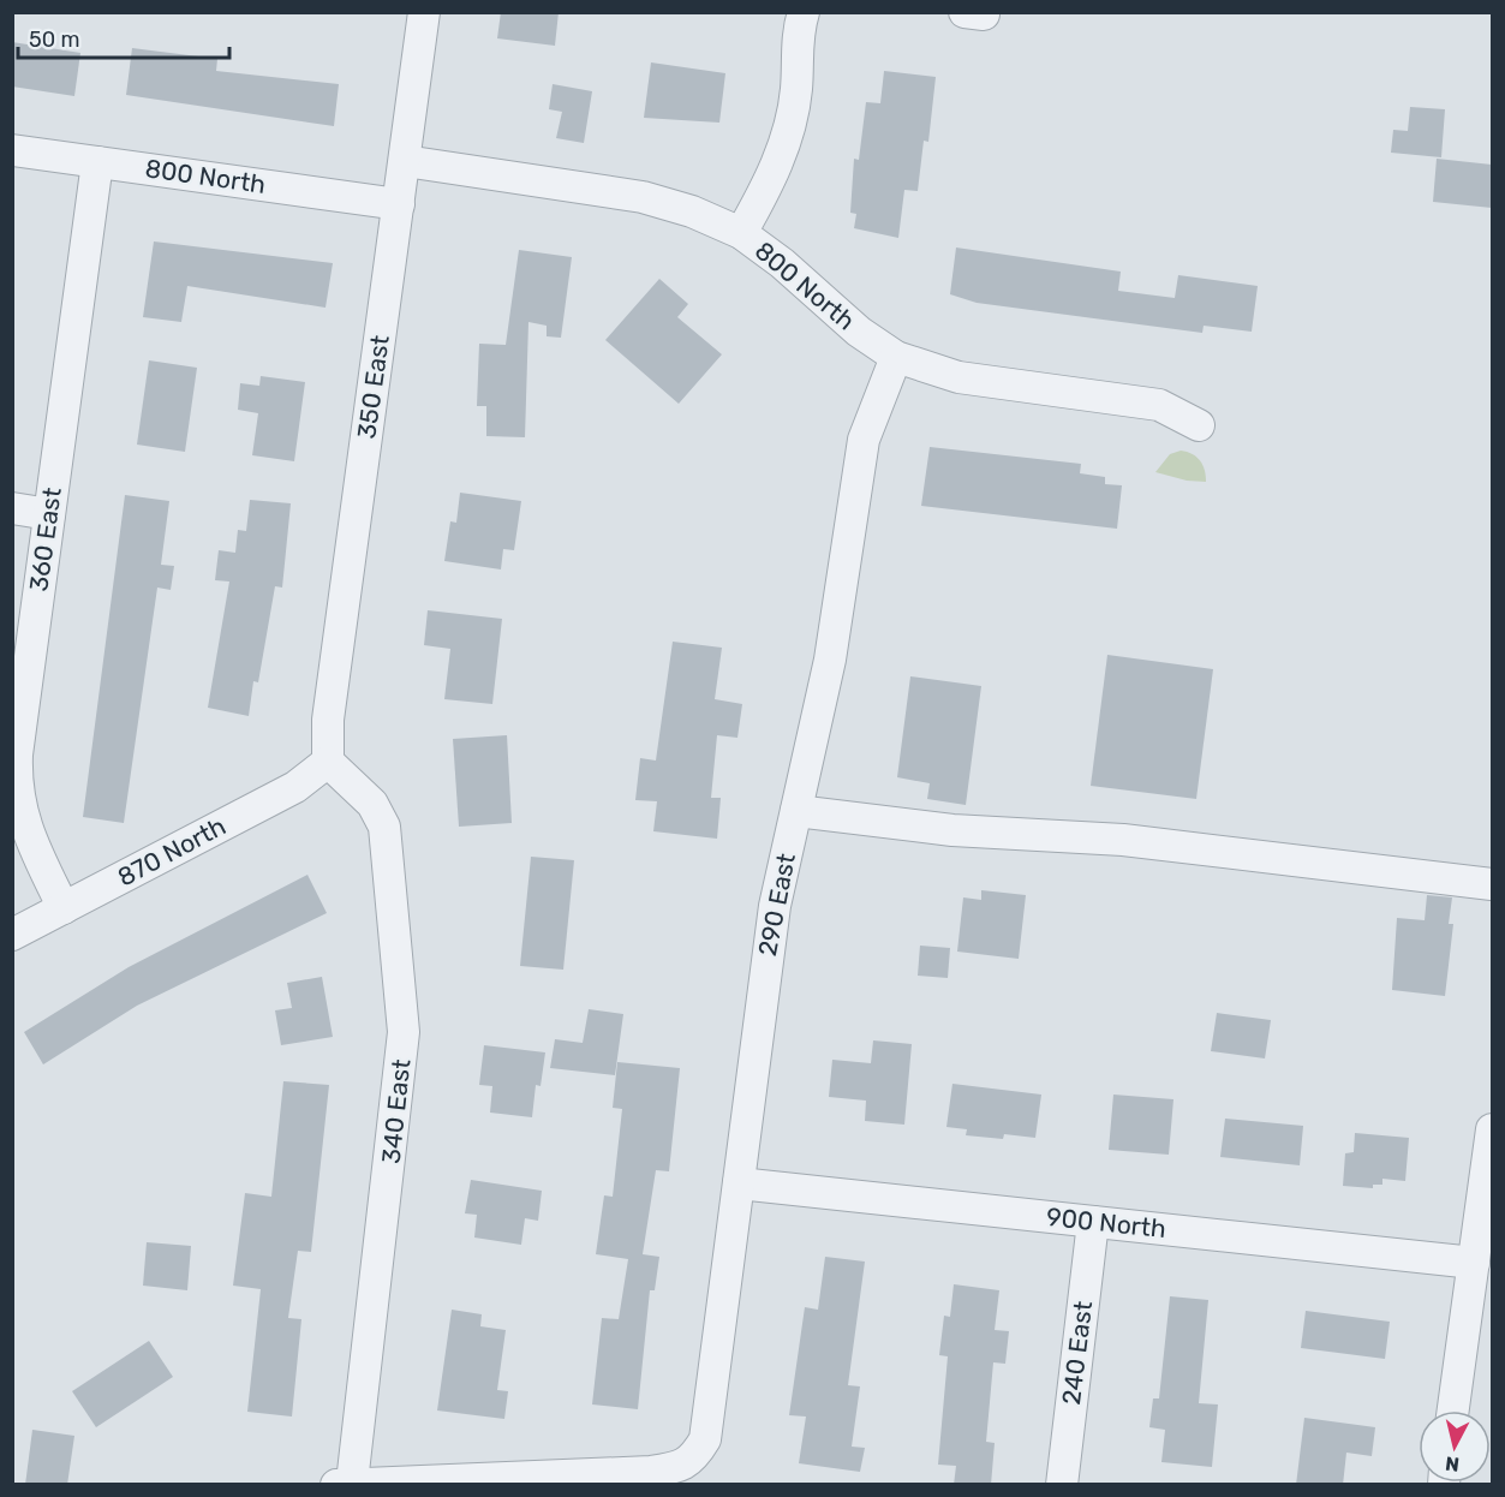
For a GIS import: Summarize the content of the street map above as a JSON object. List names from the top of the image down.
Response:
{
  "streets": {
    "street": [
      "800 North",
      "350 East",
      "360 East",
      "870 North",
      "290 East",
      "340 East",
      "900 North",
      "240 East"
    ]
  },
  "crossings": [
    ["800 North", "350 East"],
    ["800 North", "360 East"],
    ["800 North", "290 East"],
    ["350 East", "870 North"],
    ["350 East", "340 East"],
    ["360 East", "870 North"],
    ["870 North", "340 East"],
    ["290 East", "340 East"],
    ["290 East", "900 North"],
    ["900 North", "240 East"]
  ],
  "scale_bar": "50 m",
  "north": "bottom"
}
